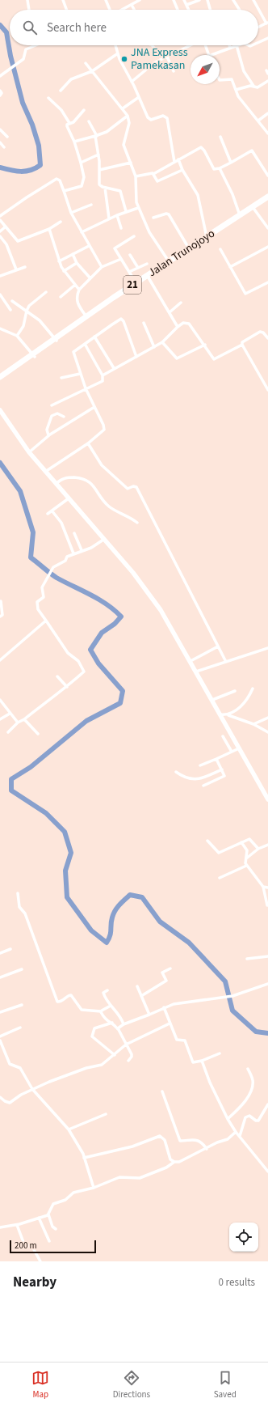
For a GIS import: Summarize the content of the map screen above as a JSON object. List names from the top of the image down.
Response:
{
  "streets": {
    "highway": ["Jalan Trunojoyo", "21"]
  },
  "places": ["JNA Express Pamekasan"],
  "scale_bar": "200 m",
  "north": "bottom left",
  "page": {
    "search": "Search here",
    "scale": "200 m",
    "heading": ["Nearby", "0 results"],
    "nav": ["Map", "Directions", "Saved"]
  }
}
